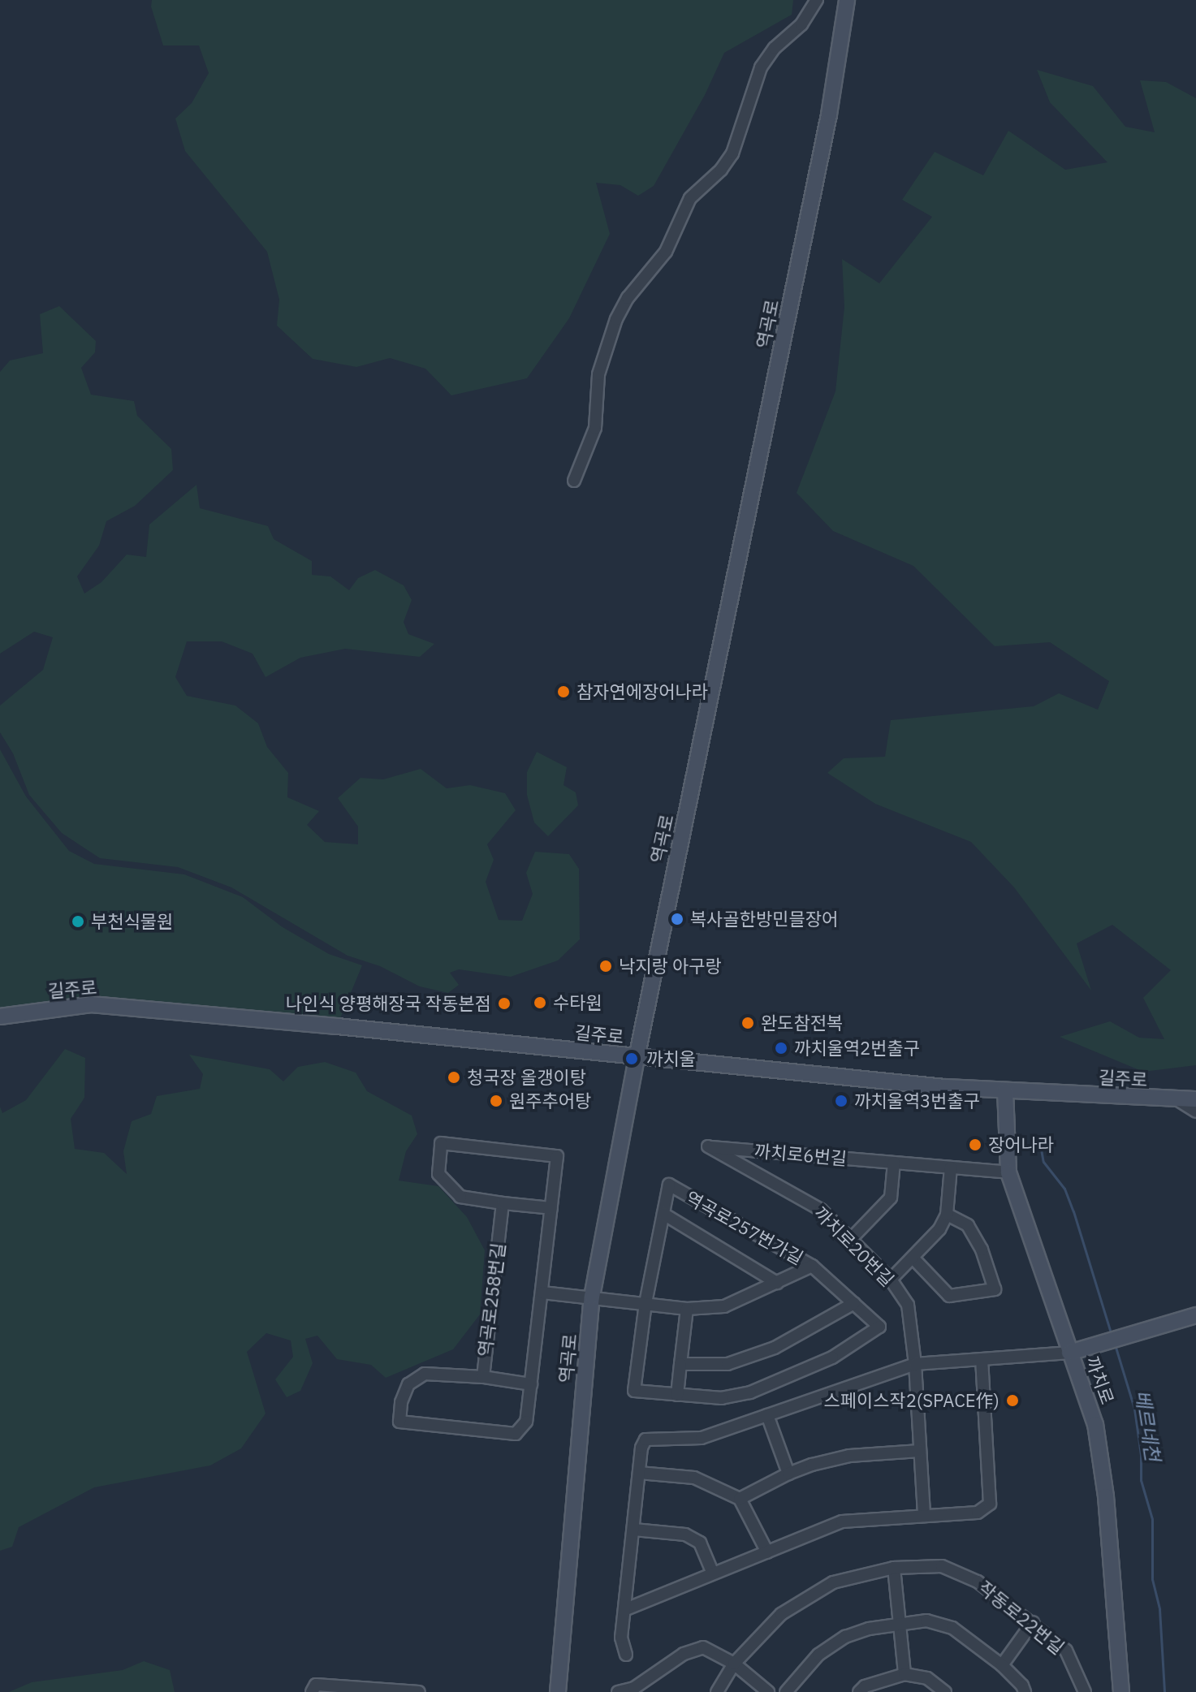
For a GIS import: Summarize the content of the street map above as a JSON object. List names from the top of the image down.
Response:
{
  "streets": {
    "street": [
      "역곡로",
      "길주로",
      "까치로6번길",
      "역곡로257번가길",
      "까치로20번길",
      "역곡로258번길",
      "까치로",
      "작동로22번길"
    ]
  },
  "crossings": [
    ["역곡로", "길주로"],
    ["길주로", "까치로"],
    ["까치로6번길", "까치로20번길"],
    ["까치로6번길", "까치로"]
  ],
  "water": ["베르네천"],
  "places": [
    "참자연에장어나라",
    "복사골한방민믈장어",
    "부천식물원",
    "낙지랑 아구랑",
    "수타원",
    "나인식 양평해장국 작동본점",
    "완도참전복",
    "까치울역2번출구",
    "까치울",
    "청국장 올갱이탕",
    "원주추어탕",
    "까치울역3번출구",
    "장어나라",
    "스페이스작2(SPACE作)"
  ]
}
